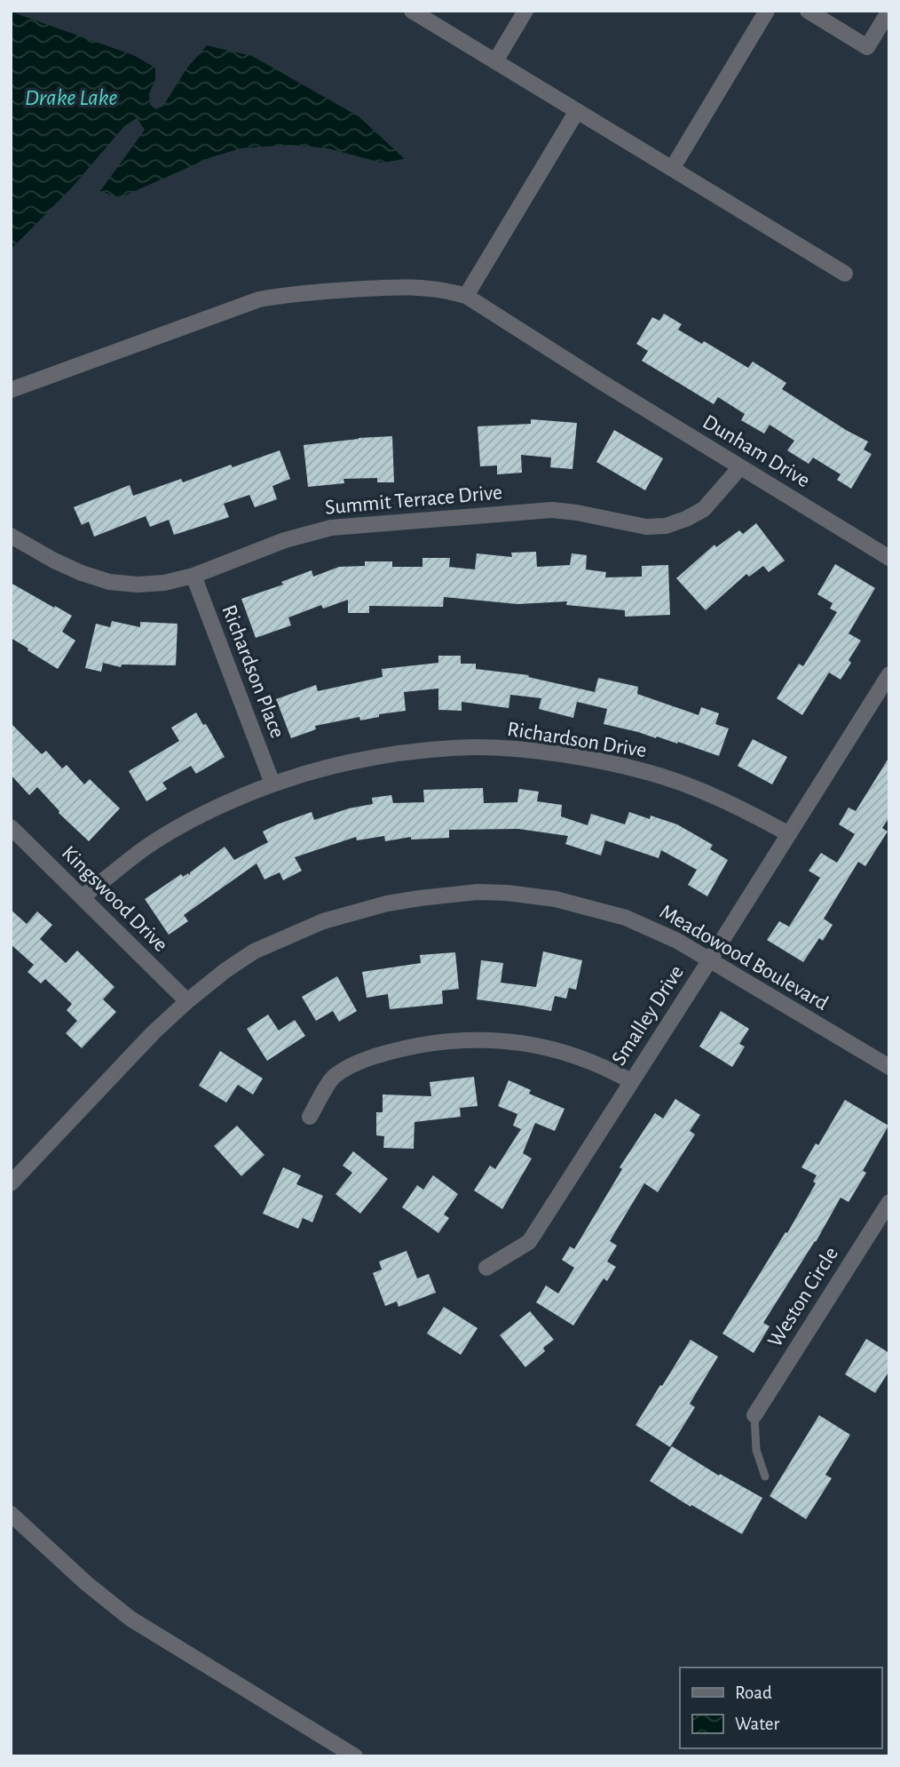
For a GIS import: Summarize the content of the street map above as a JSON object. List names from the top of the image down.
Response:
{
  "streets": {
    "street": [
      "Dunham Drive",
      "Summit Terrace Drive",
      "Richardson Place",
      "Richardson Drive",
      "Kingswood Drive",
      "Meadowood Boulevard",
      "Smalley Drive",
      "Weston Circle"
    ]
  },
  "crossings": [
    ["Dunham Drive", "Summit Terrace Drive"],
    ["Summit Terrace Drive", "Richardson Place"],
    ["Richardson Place", "Richardson Drive"],
    ["Richardson Drive", "Kingswood Drive"],
    ["Richardson Drive", "Smalley Drive"],
    ["Kingswood Drive", "Meadowood Boulevard"],
    ["Meadowood Boulevard", "Smalley Drive"]
  ],
  "water": ["Drake Lake"],
  "legend": ["Road", "Water"]
}
